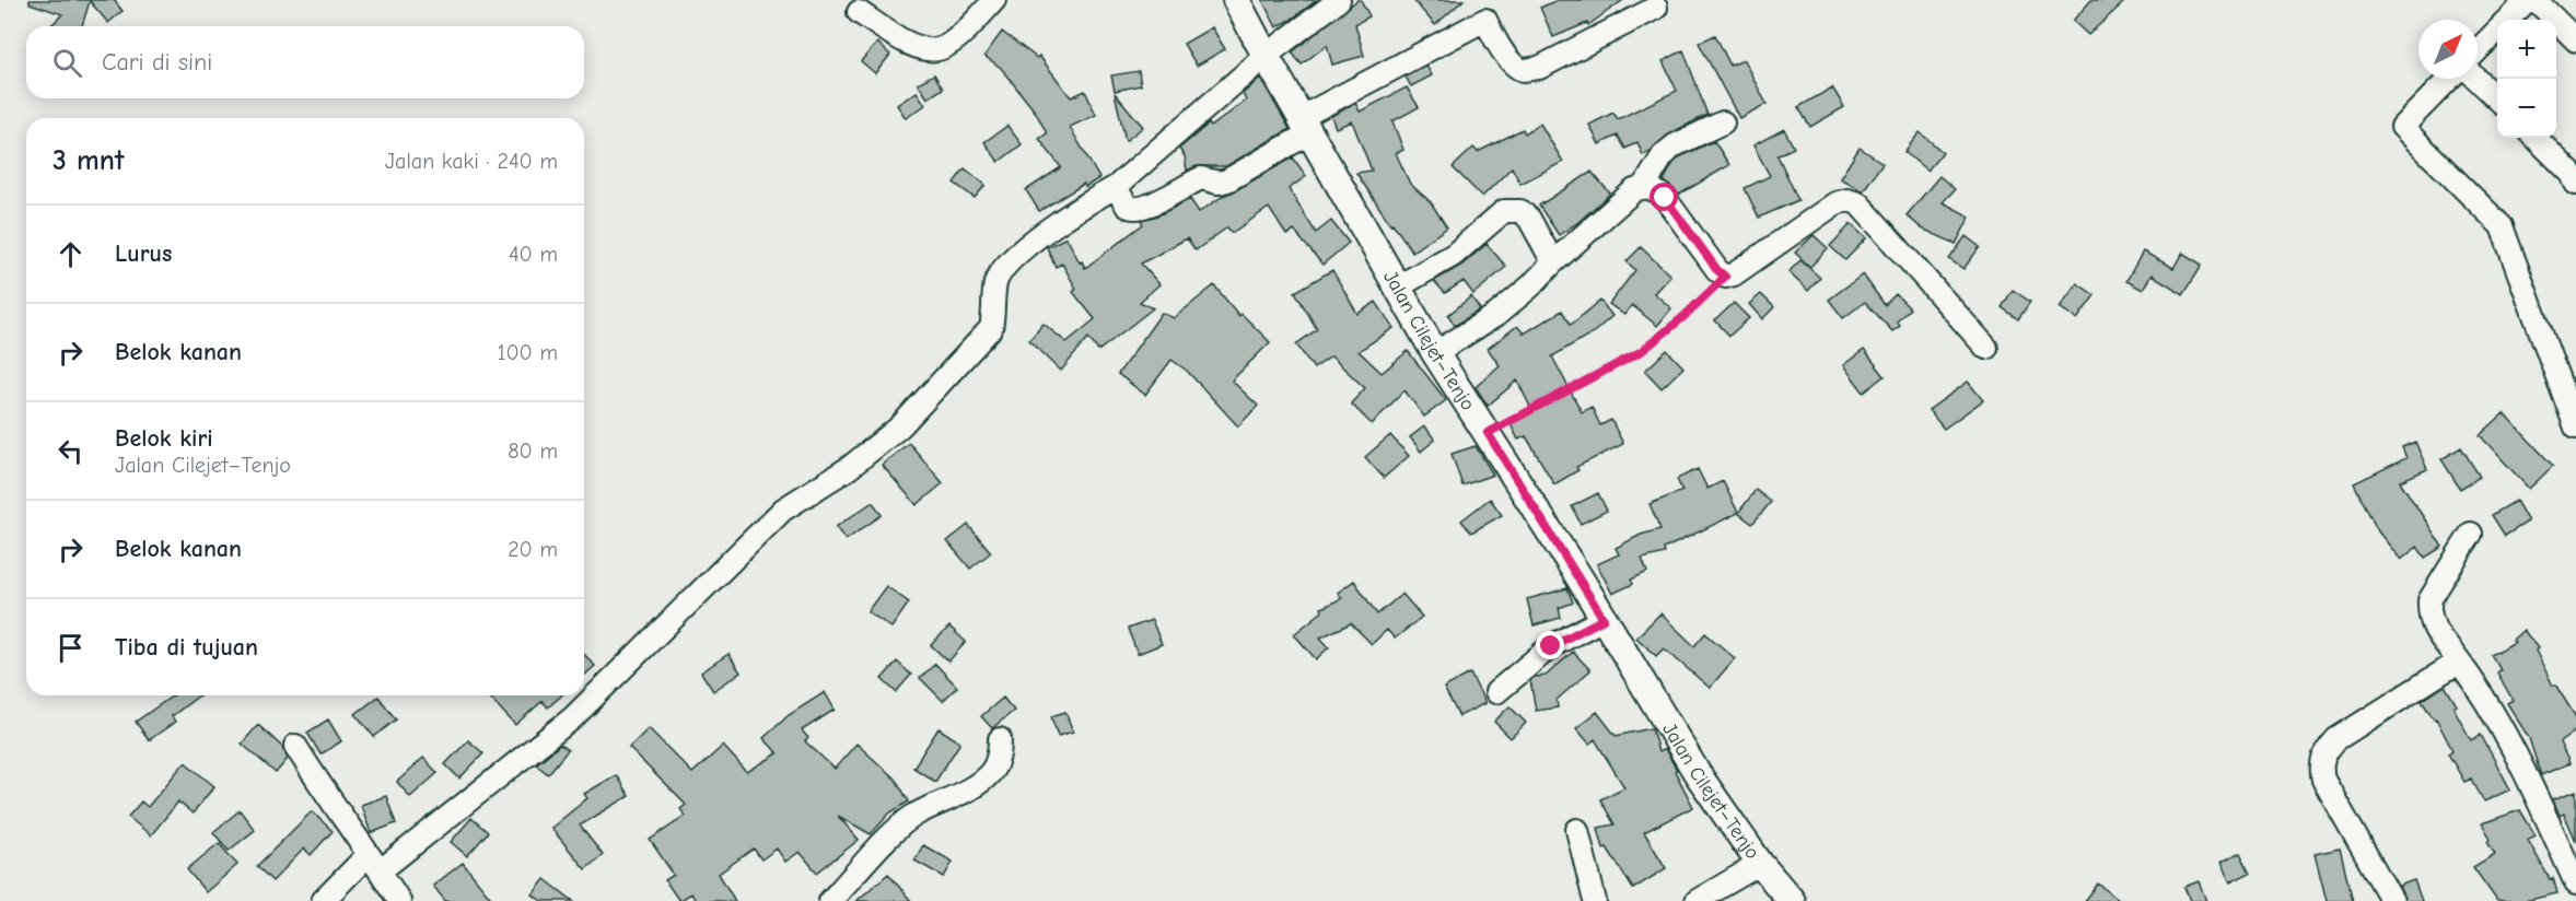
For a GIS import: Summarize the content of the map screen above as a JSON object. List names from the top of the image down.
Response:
{
  "streets": {
    "main road": ["Jalan Cilejet–Tenjo"]
  },
  "north": "top right",
  "page": {
    "map_buttons": ["+", "−"],
    "search": "Cari di sini",
    "heading": ["3 mnt", "Jalan kaki · 240 m"],
    "list": [
      ["Lurus", "40 m"],
      ["Belok kanan", "100 m"],
      ["Belok kiri", "Jalan Cilejet–Tenjo", "80 m"],
      ["Belok kanan", "20 m"],
      "Tiba di tujuan"
    ]
  }
}
